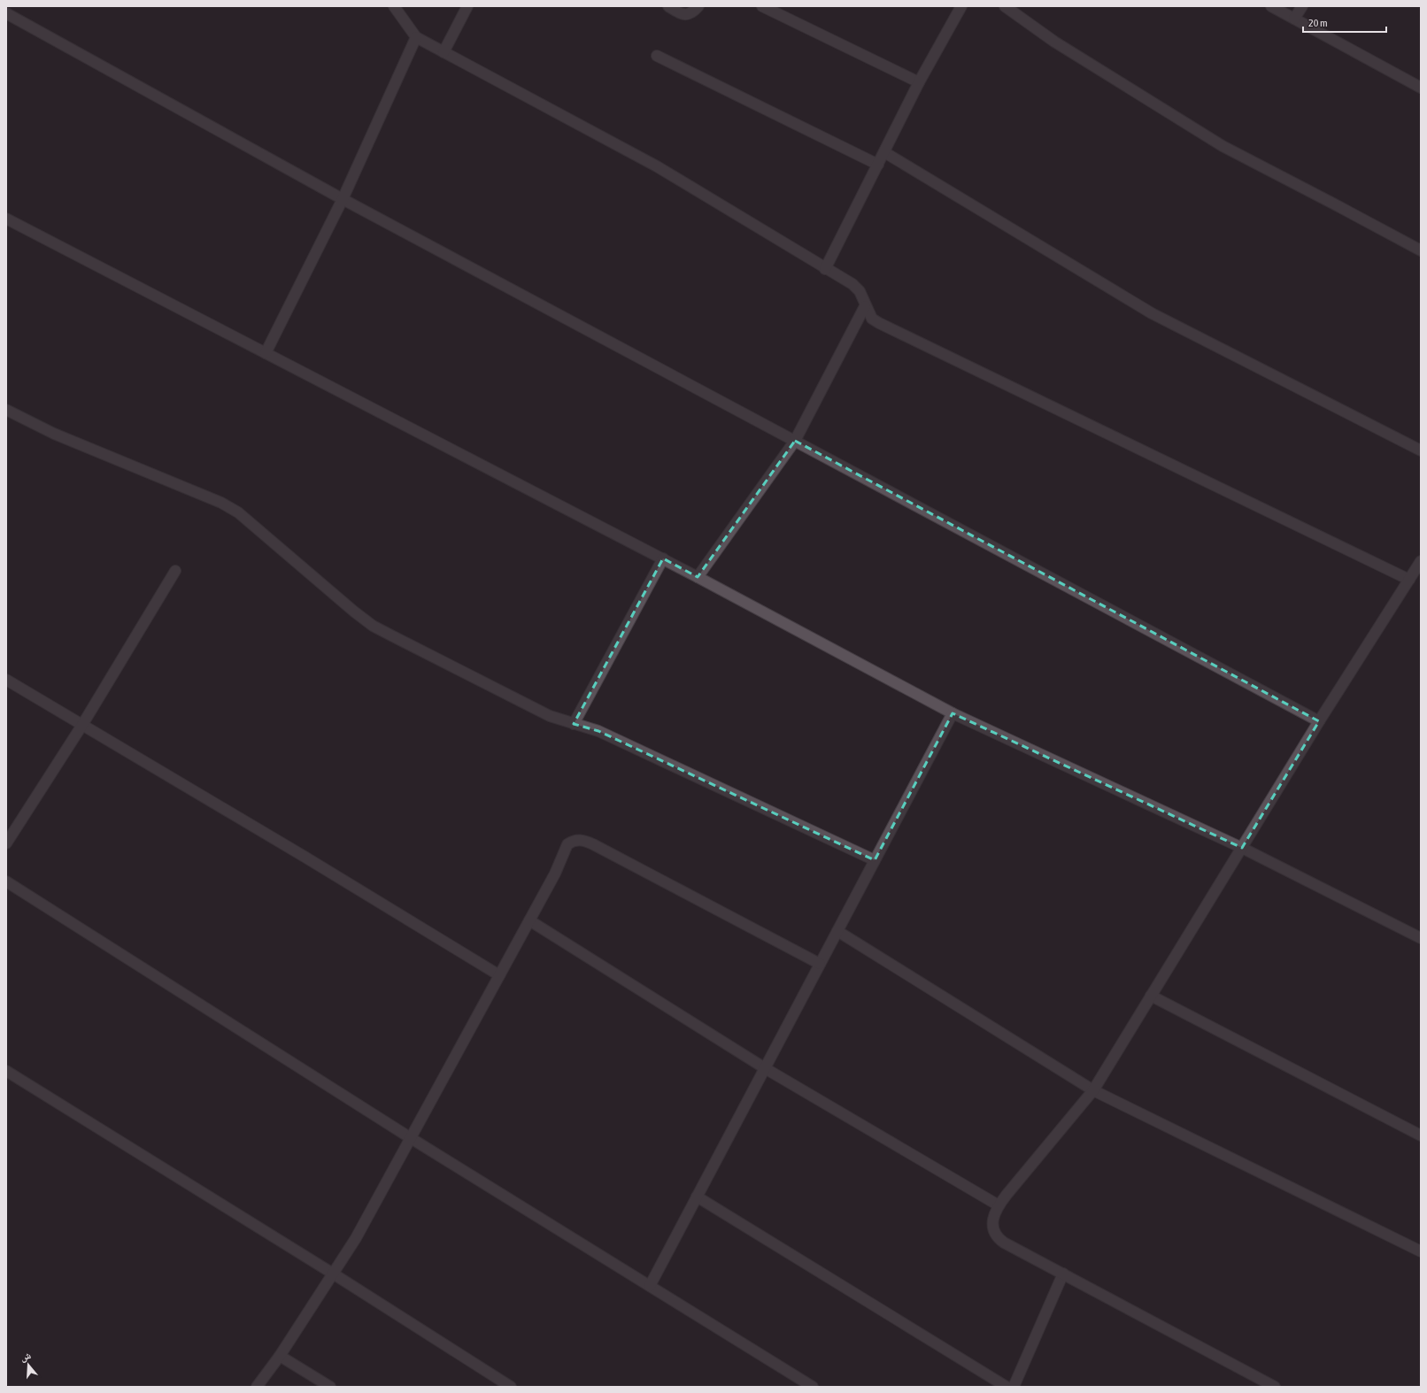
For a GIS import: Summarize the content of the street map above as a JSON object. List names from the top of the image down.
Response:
{
  "scale_bar": "20 m",
  "north": "top"
}
